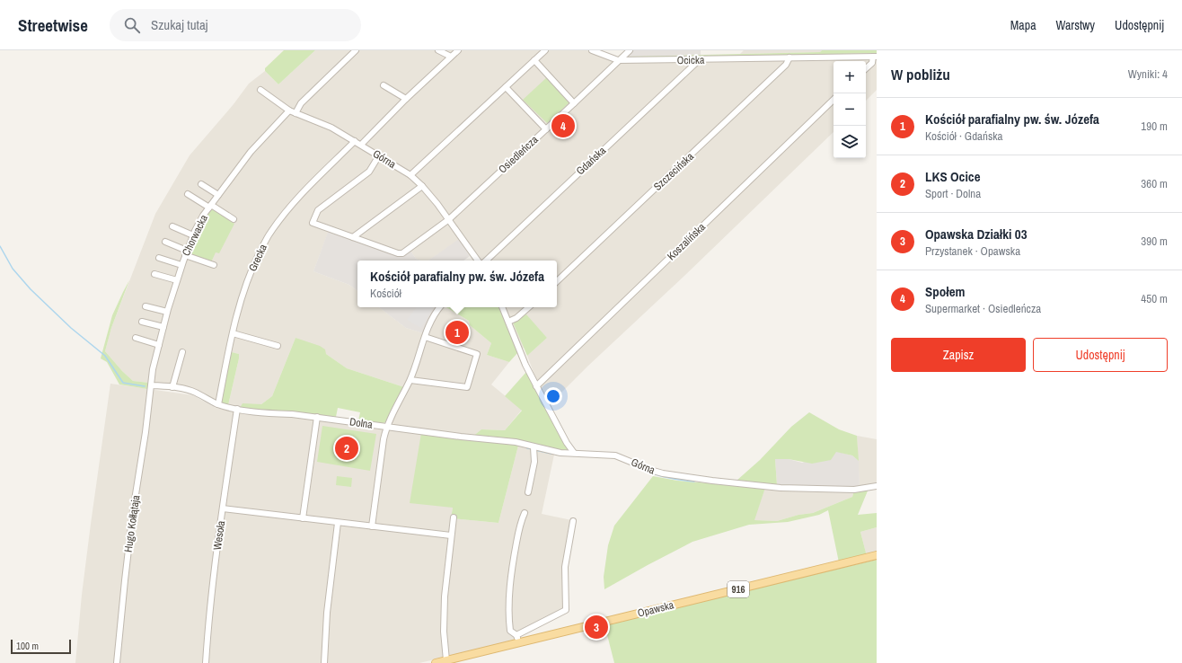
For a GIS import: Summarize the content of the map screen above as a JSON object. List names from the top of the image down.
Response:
{
  "streets": {
    "main road": ["916", "Opawska"],
    "street": [
      "Ocicka",
      "Osiedleńcza",
      "Górna",
      "Gdańska",
      "Szczecińska",
      "Chorwacka",
      "Koszalińska",
      "Grecka",
      "Dolna",
      "Hugo Kołłątaja",
      "Wesoła"
    ]
  },
  "crossings": [
    ["Ocicka", "Osiedleńcza"],
    ["Ocicka", "Gdańska"],
    ["Ocicka", "Szczecińska"],
    ["Osiedleńcza", "Górna"],
    ["Górna", "Chorwacka"],
    ["Górna", "Grecka"],
    ["Górna", "Dolna"],
    ["Chorwacka", "Dolna"],
    ["Chorwacka", "Hugo Kołłątaja"],
    ["Grecka", "Dolna"],
    ["Dolna", "Hugo Kołłątaja"],
    ["Dolna", "Wesoła"]
  ],
  "scale_bar": "100 m",
  "page": {
    "header": "Streetwise",
    "search": "Szukaj tutaj",
    "nav": ["Mapa", "Warstwy", "Udostępnij"],
    "heading": ["W pobliżu", "Wyniki: 4"],
    "map_buttons": ["+", "−"],
    "list": [
      {
        "mark": "1",
        "name": "Kościół parafialny pw. św. Józefa",
        "note": "Kościół · Gdańska",
        "value": "190 m"
      },
      {
        "mark": "2",
        "name": "LKS Ocice",
        "note": "Sport · Dolna",
        "value": "360 m"
      },
      {
        "mark": "3",
        "name": "Opawska Działki 03",
        "note": "Przystanek · Opawska",
        "value": "390 m"
      },
      {
        "mark": "4",
        "name": "Społem",
        "note": "Supermarket · Osiedleńcza",
        "value": "450 m"
      }
    ],
    "pins": [
      "4",
      "1",
      "2",
      "3"
    ],
    "popup": ["Kościół parafialny pw. św. Józefa", "Kościół"],
    "buttons": ["Zapisz", "Udostępnij"],
    "scale": "100 m"
  }
}
